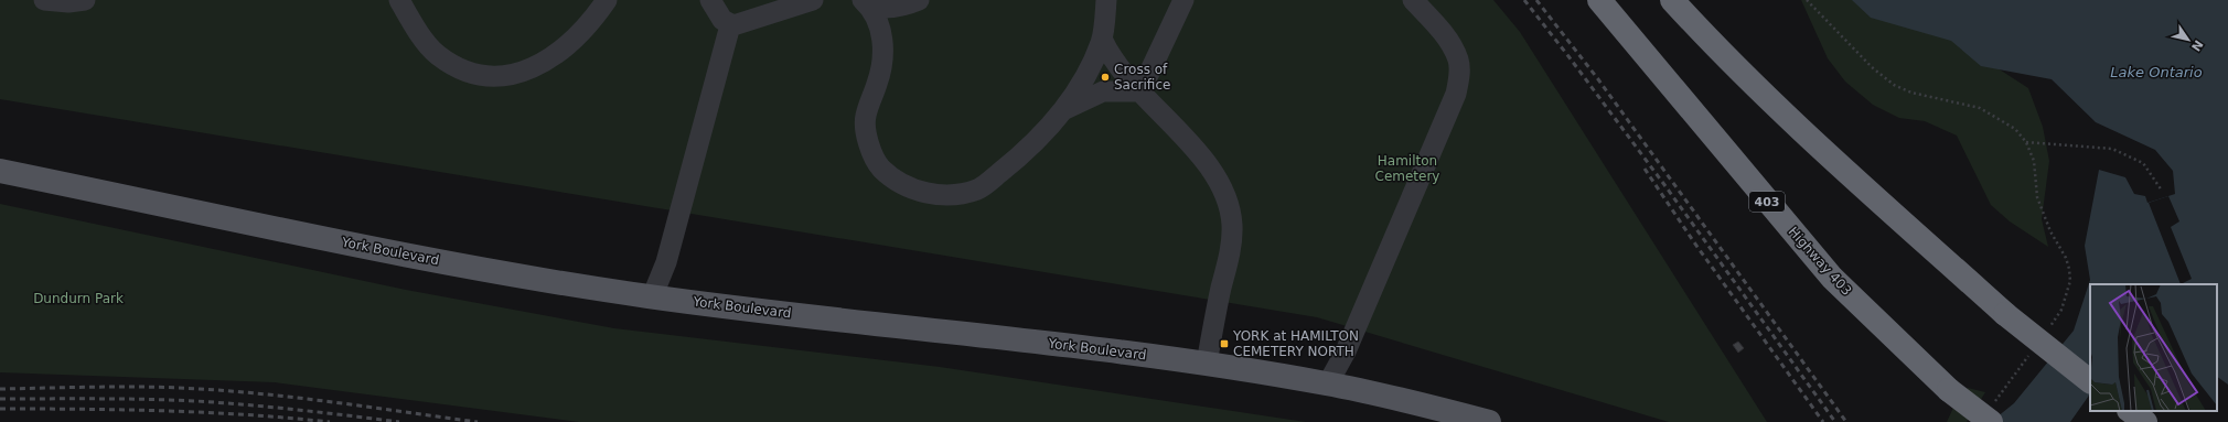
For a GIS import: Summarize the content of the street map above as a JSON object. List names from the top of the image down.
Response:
{
  "streets": {
    "highway": ["403", "Highway 403"],
    "main road": ["York Boulevard"]
  },
  "water": ["Lake Ontario"],
  "parks": ["Hamilton Cemetery", "Dundurn Park"],
  "places": {
    "other": ["Cross of Sacrifice"],
    "transit": ["YORK at HAMILTON CEMETERY NORTH"]
  },
  "north": "bottom right"
}
